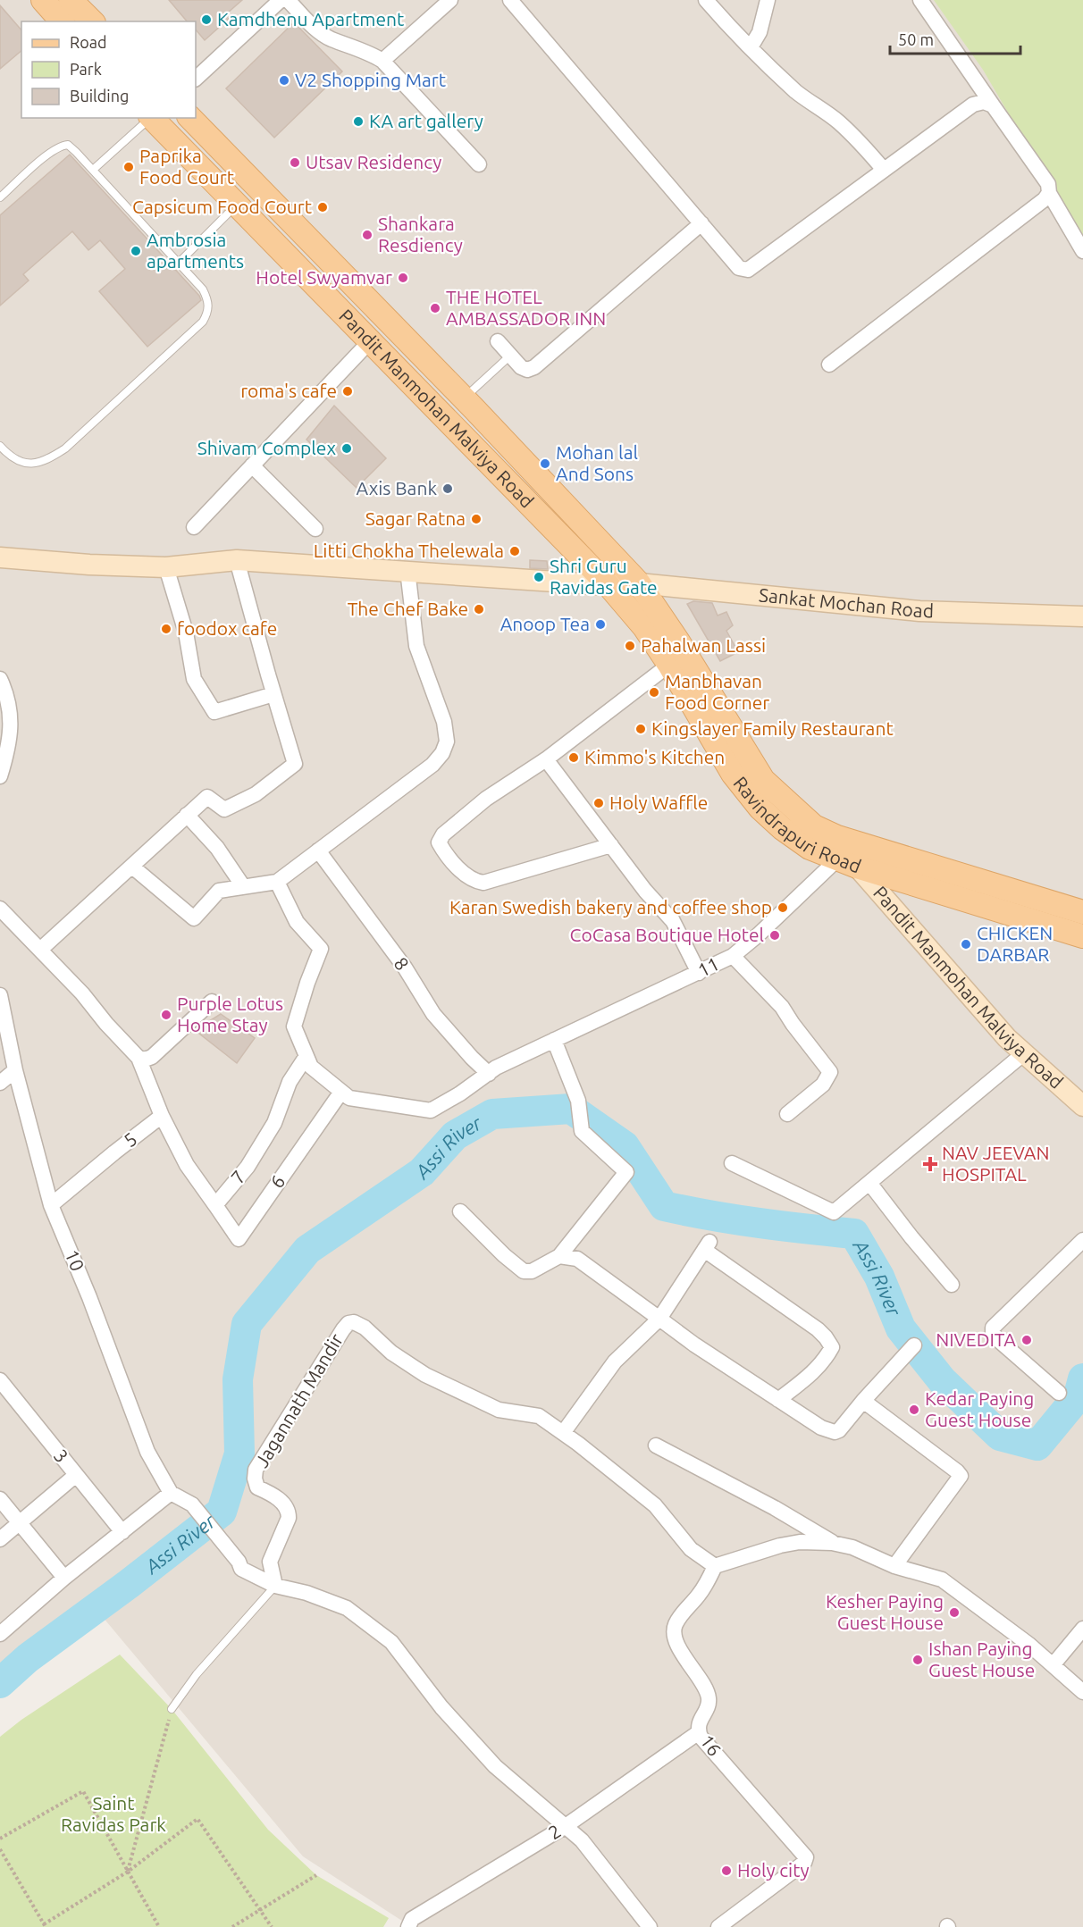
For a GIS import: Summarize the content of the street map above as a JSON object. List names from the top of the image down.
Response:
{
  "streets": {
    "main road": ["Pandit Manmohan Malviya Road", "Ravindrapuri Road"],
    "street": [
      "Sankat Mochan Road",
      "8",
      "11",
      "5",
      "7",
      "6",
      "10",
      "Jagannath Mandir",
      "3",
      "16",
      "2"
    ]
  },
  "crossings": [
    ["Pandit Manmohan Malviya Road", "Sankat Mochan Road"],
    ["Pandit Manmohan Malviya Road", "Ravindrapuri Road"],
    ["Pandit Manmohan Malviya Road", "11"],
    ["Sankat Mochan Road", "Ravindrapuri Road"],
    ["Ravindrapuri Road", "11"],
    ["8", "11"],
    ["11", "7"],
    ["11", "6"],
    ["5", "7"],
    ["5", "10"],
    ["7", "6"],
    ["Jagannath Mandir", "16"],
    ["16", "2"]
  ],
  "water": ["Assi River"],
  "parks": ["Saint Ravidas Park"],
  "places": {
    "other": [
      "Kamdhenu Apartment",
      "V2 Shopping Mart",
      "KA art gallery",
      "Utsav Residency",
      "Paprika Food Court",
      "Capsicum Food Court",
      "Shankara Resdiency",
      "Ambrosia apartments",
      "Hotel Swyamvar",
      "THE HOTEL AMBASSADOR INN",
      "roma's cafe",
      "Shivam Complex",
      "Mohan lal And Sons",
      "Axis Bank",
      "Sagar Ratna",
      "Litti Chokha Thelewala",
      "Shri Guru Ravidas Gate",
      "The Chef Bake",
      "Anoop Tea",
      "foodox cafe",
      "Pahalwan Lassi",
      "Manbhavan Food Corner",
      "Kingslayer Family Restaurant",
      "Kimmo's Kitchen",
      "Holy Waffle",
      "Karan Swedish bakery and coffee shop",
      "CoCasa Boutique Hotel",
      "CHICKEN DARBAR",
      "Purple Lotus Home Stay",
      "NIVEDITA",
      "Kedar Paying Guest House",
      "Kesher Paying Guest House",
      "Ishan Paying Guest House",
      "Holy city"
    ],
    "health": ["NAV JEEVAN HOSPITAL"]
  },
  "legend": ["Road", "Park", "Building"],
  "scale_bar": "50 m"
}
